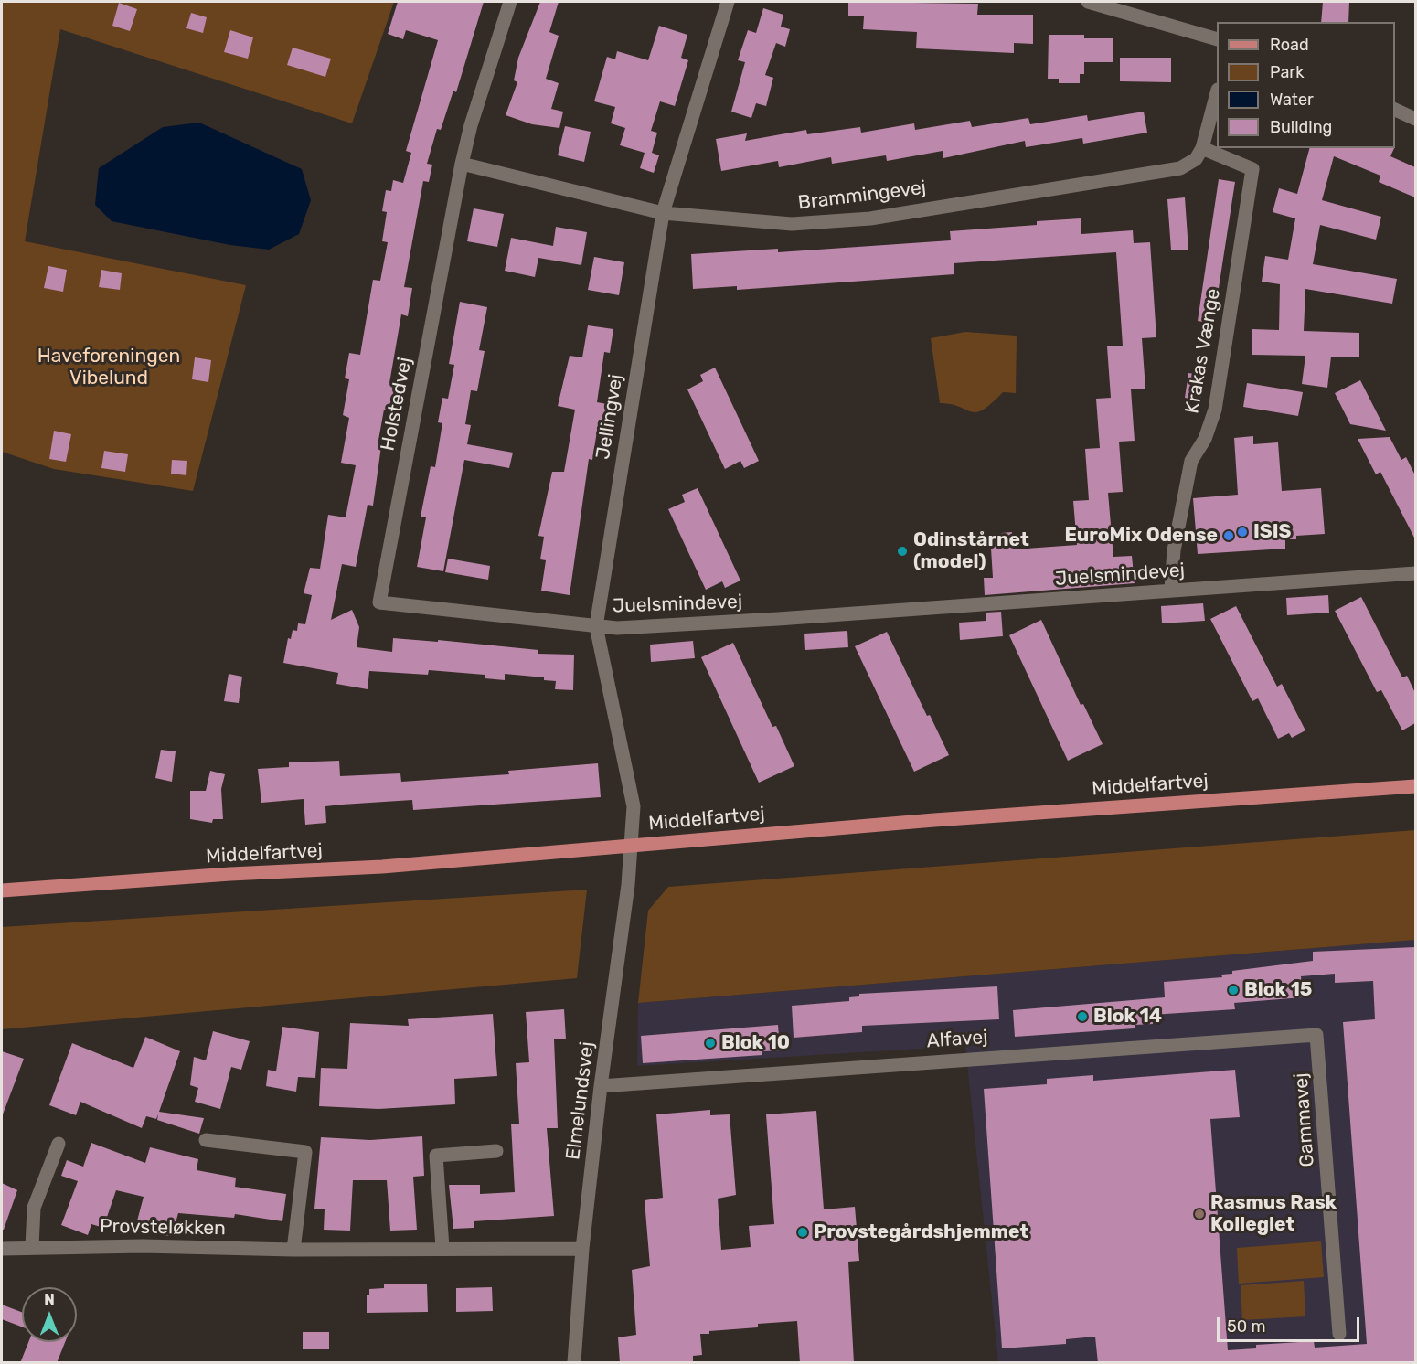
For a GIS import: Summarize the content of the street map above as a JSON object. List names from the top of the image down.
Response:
{
  "streets": {
    "main road": ["Middelfartvej"],
    "street": [
      "Brammingevej",
      "Krakas Vænge",
      "Holstedvej",
      "Jellingvej",
      "Juelsmindevej",
      "Alfavej",
      "Elmelundsvej",
      "Gammavej",
      "Provsteløkken"
    ]
  },
  "crossings": [
    ["Brammingevej", "Krakas Vænge"],
    ["Brammingevej", "Holstedvej"],
    ["Brammingevej", "Jellingvej"],
    ["Krakas Vænge", "Juelsmindevej"],
    ["Holstedvej", "Jellingvej"],
    ["Holstedvej", "Juelsmindevej"],
    ["Jellingvej", "Juelsmindevej"],
    ["Jellingvej", "Middelfartvej"],
    ["Jellingvej", "Elmelundsvej"],
    ["Middelfartvej", "Elmelundsvej"],
    ["Alfavej", "Elmelundsvej"],
    ["Alfavej", "Gammavej"],
    ["Elmelundsvej", "Provsteløkken"]
  ],
  "parks": ["Haveforeningen Vibelund"],
  "places": [
    "ISIS",
    "EuroMix Odense",
    "Odinstårnet (model)",
    "Blok 15",
    "Blok 14",
    "Blok 10",
    "Rasmus Rask Kollegiet",
    "Provstegårdshjemmet"
  ],
  "legend": [
    "Road",
    "Park",
    "Water",
    "Building"
  ],
  "scale_bar": "50 m",
  "north": "top"
}
